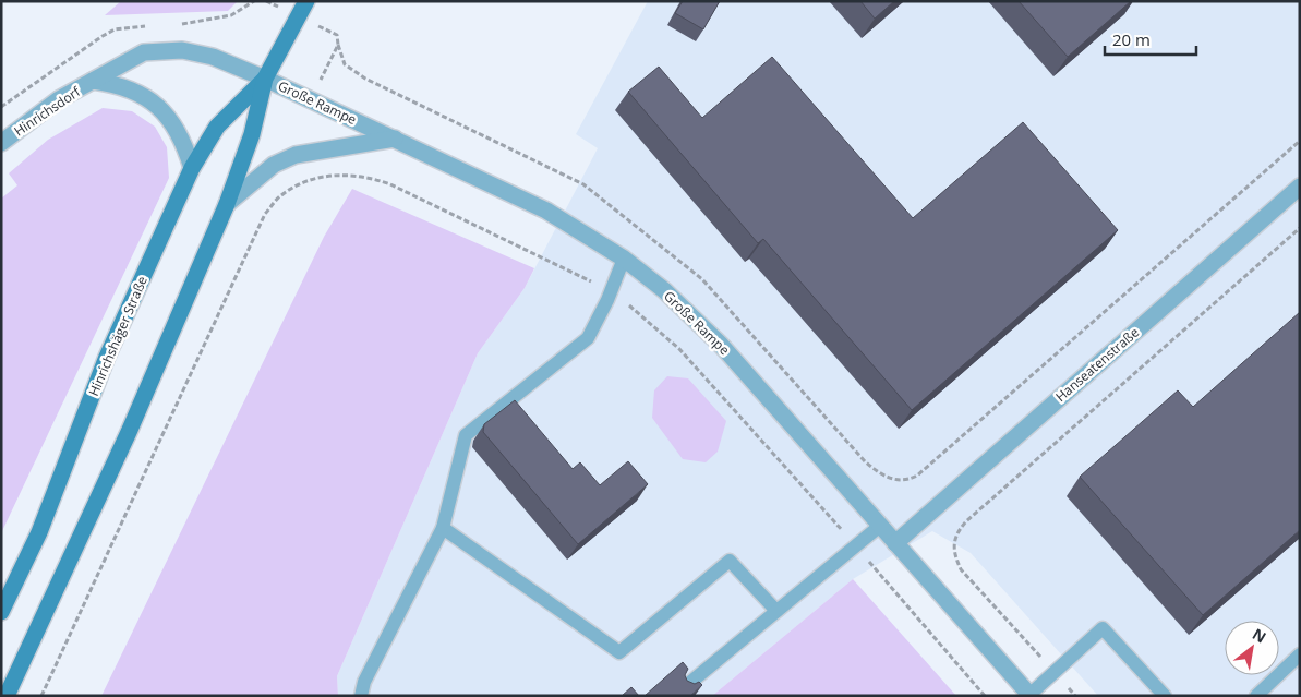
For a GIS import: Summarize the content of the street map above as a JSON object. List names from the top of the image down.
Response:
{
  "streets": {
    "main road": ["Hinrichshäger Straße"],
    "street": ["Große Rampe", "Hinrichsdorf", "Hanseatenstraße"]
  },
  "crossings": [
    ["Große Rampe", "Hinrichsdorf"],
    ["Große Rampe", "Hinrichshäger Straße"],
    ["Große Rampe", "Hanseatenstraße"],
    ["Hinrichsdorf", "Hinrichshäger Straße"]
  ],
  "scale_bar": "20 m",
  "north": "top right"
}
